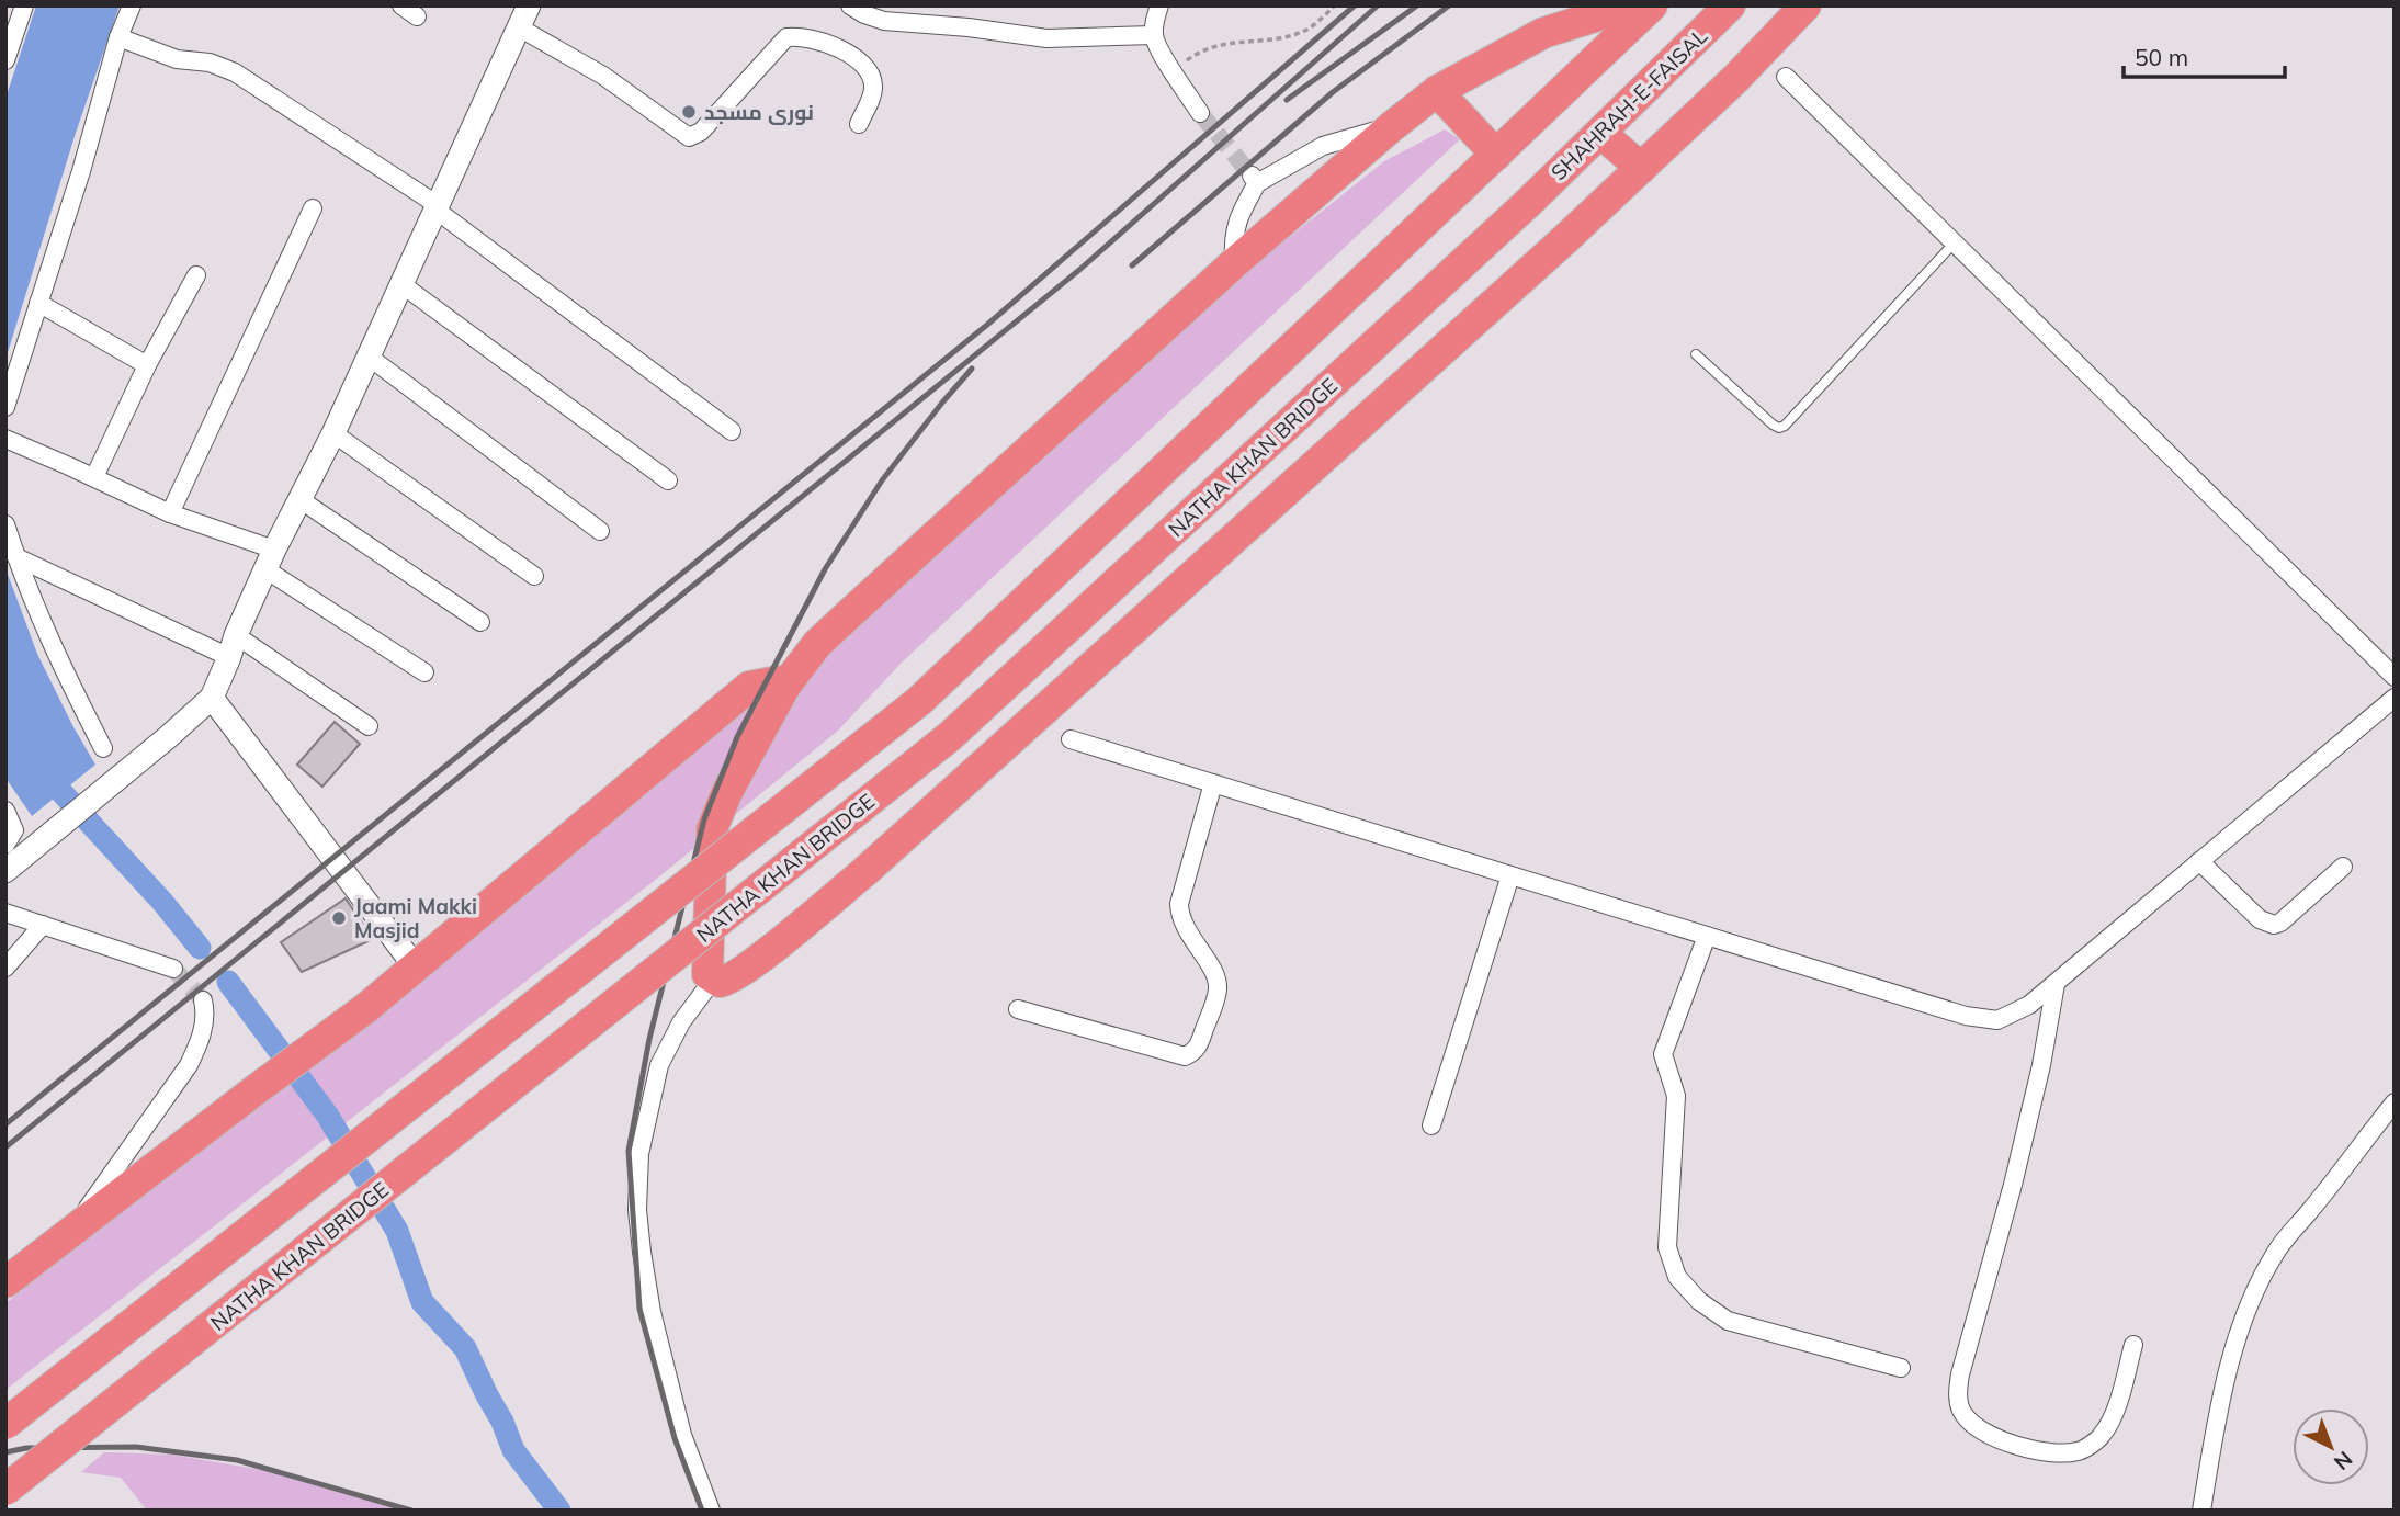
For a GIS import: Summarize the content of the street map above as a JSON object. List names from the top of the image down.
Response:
{
  "streets": {
    "highway": ["SHAHRAH-E-FAISAL", "NATHA KHAN BRIDGE"]
  },
  "crossings": [
    ["SHAHRAH-E-FAISAL", "NATHA KHAN BRIDGE"]
  ],
  "places": ["نوری مسجد", "Jaami Makki Masjid"],
  "scale_bar": "50 m",
  "north": "bottom right"
}
